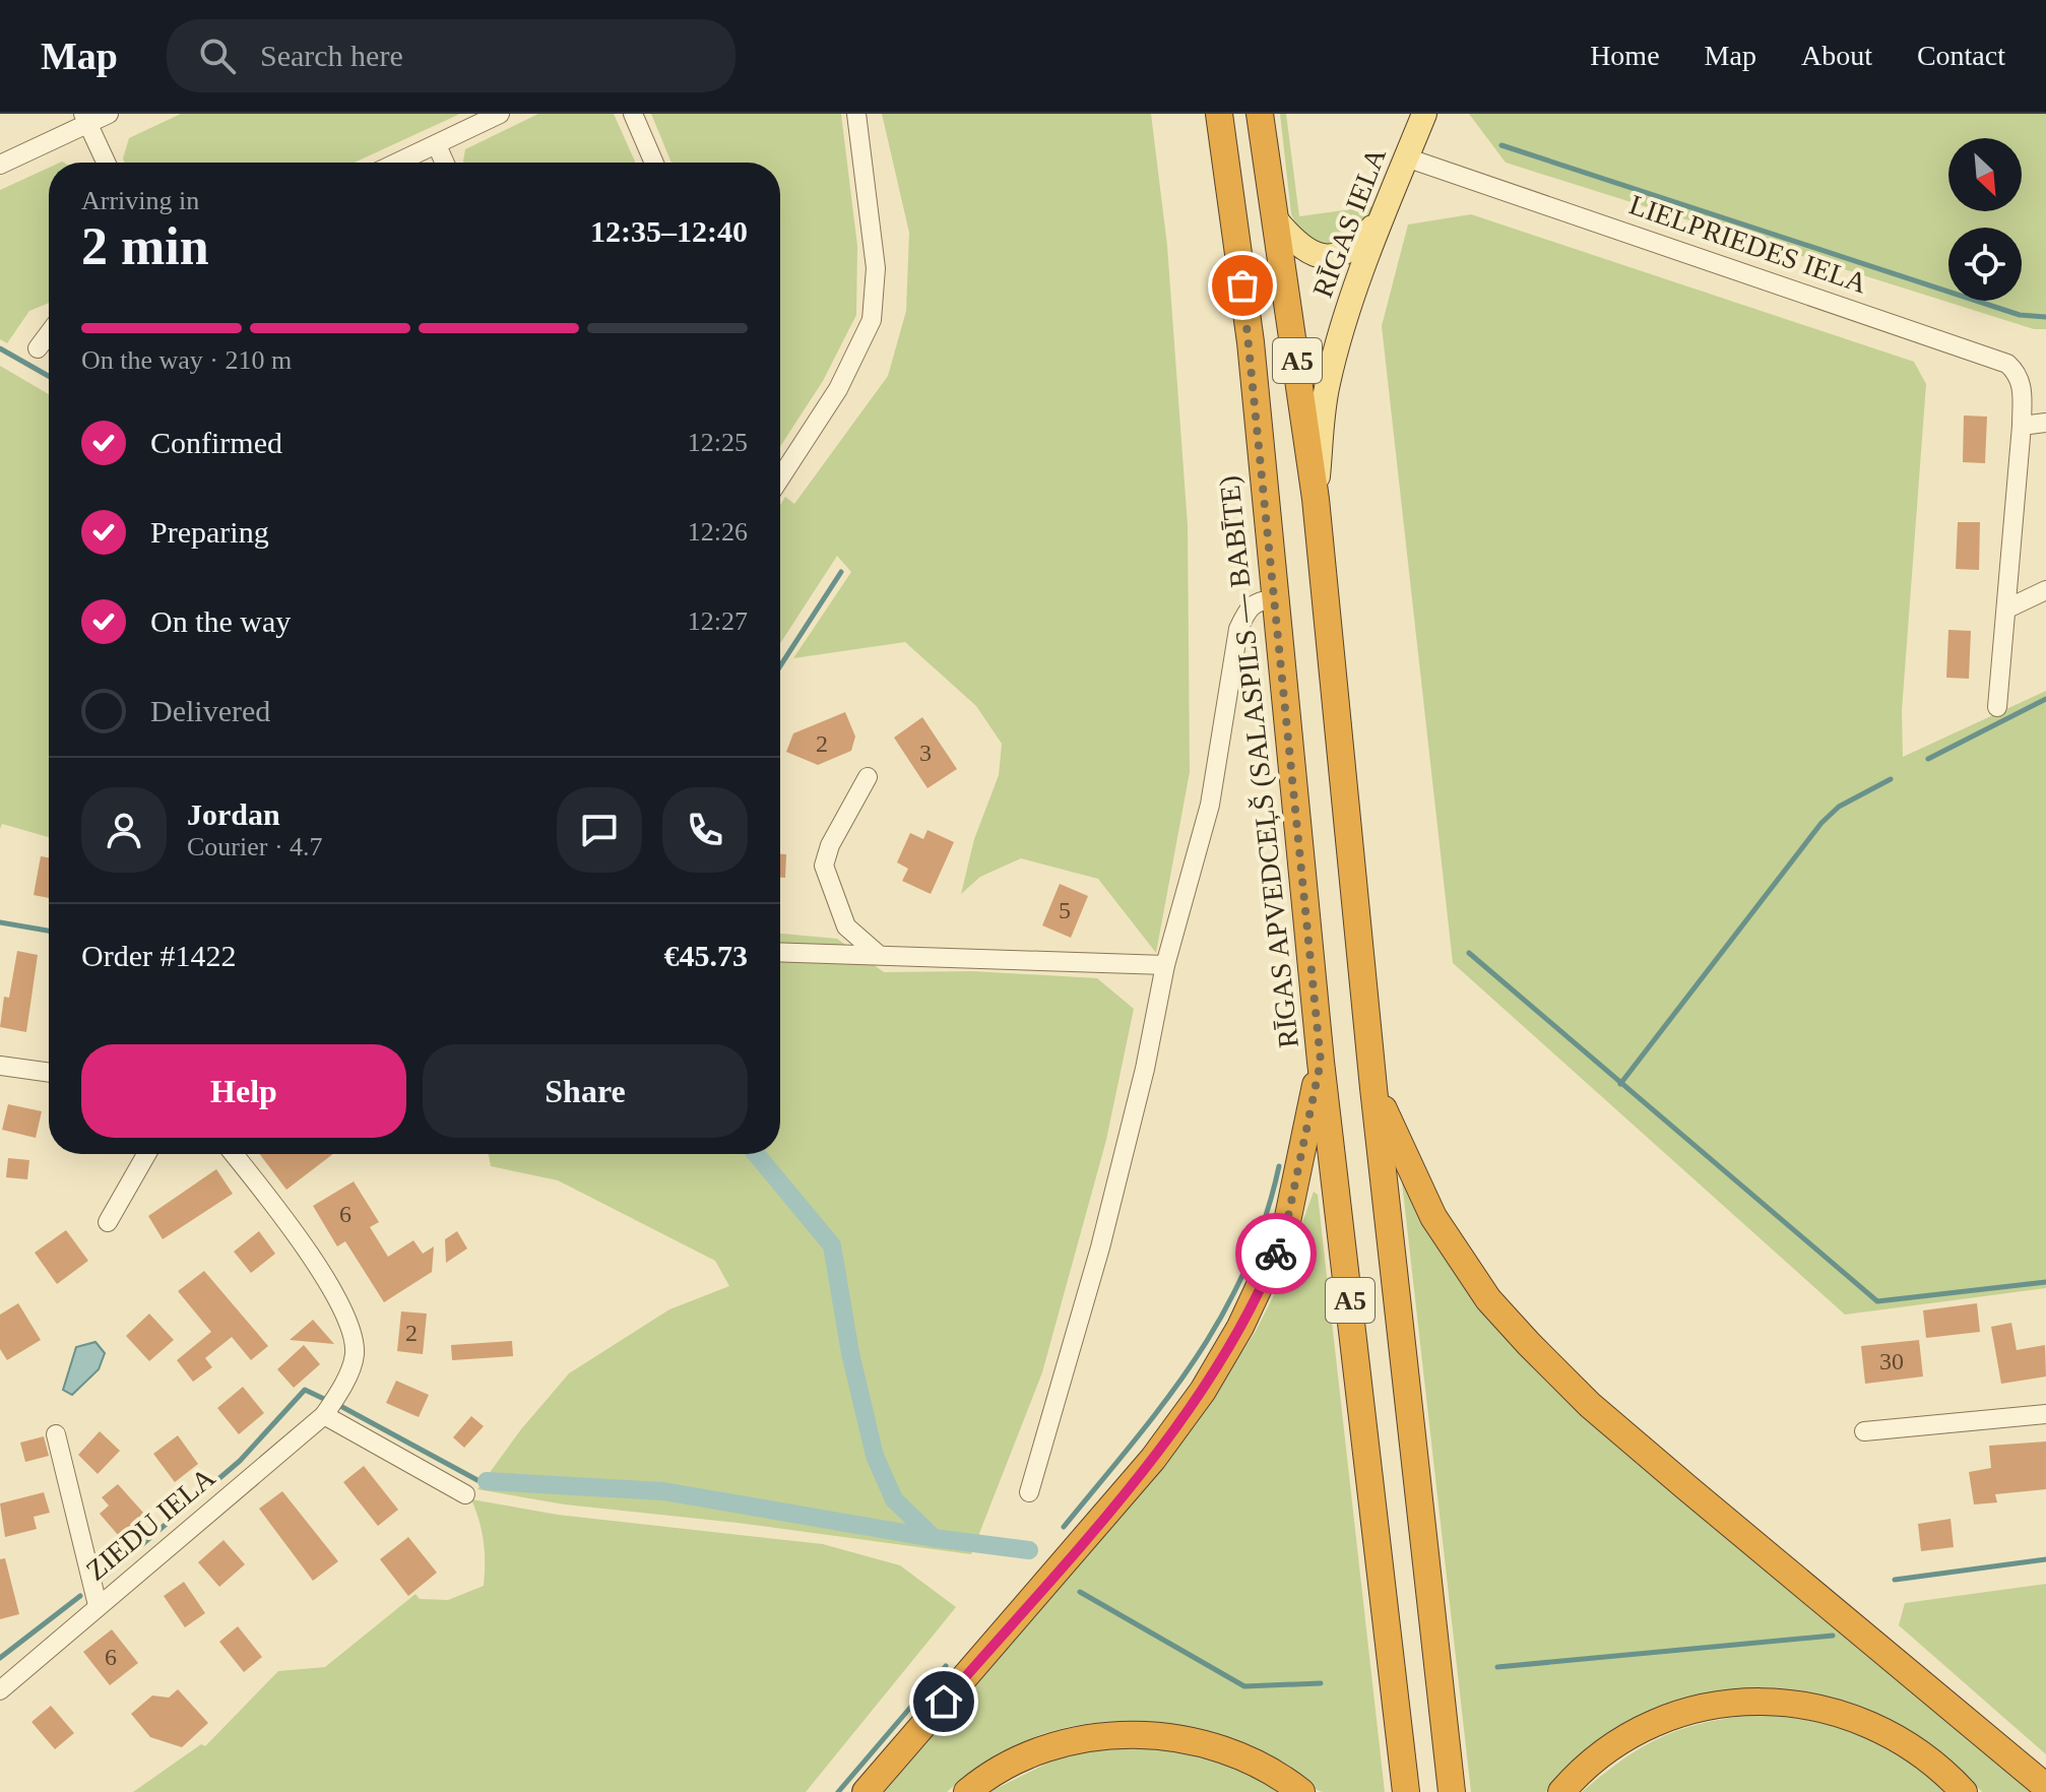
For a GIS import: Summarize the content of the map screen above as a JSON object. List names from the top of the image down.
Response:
{
  "streets": {
    "highway": ["A5", "RĪGAS APVEDCEĻŠ (SALASPILS — BABĪTE)"],
    "main road": ["RĪGAS IELA"],
    "street": ["LIELPRIEDES IELA", "ZIEDU IELA"]
  },
  "crossings": [
    ["RĪGAS IELA", "LIELPRIEDES IELA"],
    ["RĪGAS IELA", "A5"]
  ],
  "house_numbers": [
    "2",
    "3",
    "5",
    "6",
    "2",
    "30",
    "6"
  ],
  "north": "bottom right",
  "page": {
    "header": "Map",
    "search": "Search here",
    "nav": [
      "Home",
      "Map",
      "About",
      "Contact"
    ],
    "heading": ["2 min", "Arriving in", "12:35–12:40"],
    "panel": [
      "Jordan",
      "Courier · 4.7",
      "Order #1422",
      "€45.73"
    ],
    "bar": "On the way · 210 m",
    "list": [
      ["Confirmed", "12:25"],
      ["Preparing", "12:26"],
      ["On the way", "12:27"],
      "Delivered"
    ],
    "buttons": ["Help", "Share"]
  }
}
